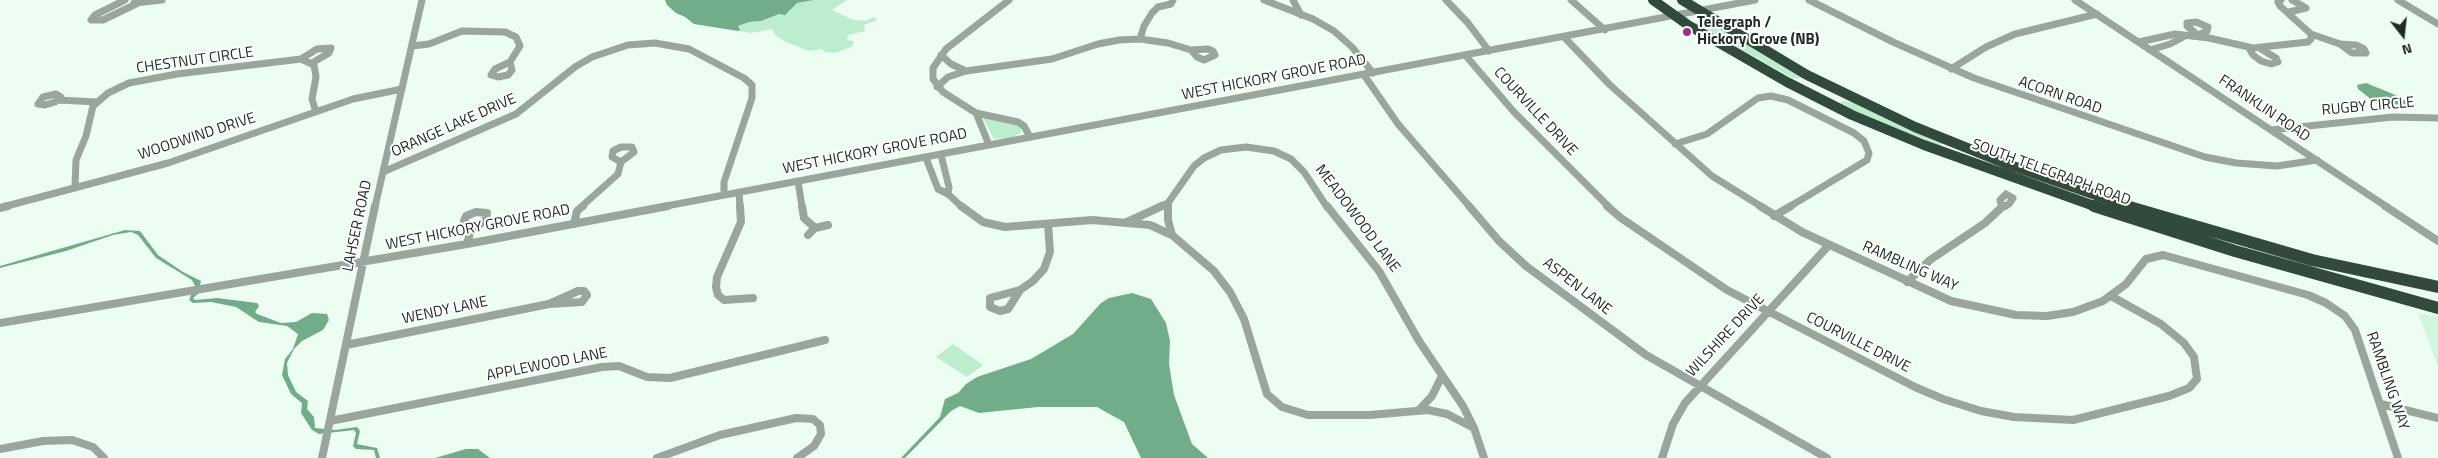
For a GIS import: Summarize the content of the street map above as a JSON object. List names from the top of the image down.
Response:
{
  "streets": {
    "highway": ["SOUTH TELEGRAPH ROAD"],
    "street": [
      "CHESTNUT CIRCLE",
      "WEST HICKORY GROVE ROAD",
      "ACORN ROAD",
      "RUGBY CIRCLE",
      "FRANKLIN ROAD",
      "COURVILLE DRIVE",
      "ORANGE LAKE DRIVE",
      "WOODWIND DRIVE",
      "MEADOWOOD LANE",
      "LAHSER ROAD",
      "RAMBLING WAY",
      "ASPEN LANE",
      "WENDY LANE",
      "WILSHIRE DRIVE",
      "APPLEWOOD LANE"
    ]
  },
  "crossings": [
    ["WEST HICKORY GROVE ROAD", "COURVILLE DRIVE"],
    ["WEST HICKORY GROVE ROAD", "ORANGE LAKE DRIVE"],
    ["WEST HICKORY GROVE ROAD", "SOUTH TELEGRAPH ROAD"],
    ["WEST HICKORY GROVE ROAD", "LAHSER ROAD"],
    ["WEST HICKORY GROVE ROAD", "RAMBLING WAY"],
    ["WEST HICKORY GROVE ROAD", "ASPEN LANE"],
    ["ACORN ROAD", "FRANKLIN ROAD"],
    ["RUGBY CIRCLE", "FRANKLIN ROAD"],
    ["COURVILLE DRIVE", "RAMBLING WAY"],
    ["COURVILLE DRIVE", "WILSHIRE DRIVE"],
    ["ORANGE LAKE DRIVE", "LAHSER ROAD"],
    ["WOODWIND DRIVE", "LAHSER ROAD"],
    ["LAHSER ROAD", "WENDY LANE"],
    ["LAHSER ROAD", "APPLEWOOD LANE"],
    ["RAMBLING WAY", "WILSHIRE DRIVE"],
    ["ASPEN LANE", "WILSHIRE DRIVE"]
  ],
  "places": ["Telegraph / Hickory Grove (NB)"],
  "north": "bottom"
}
